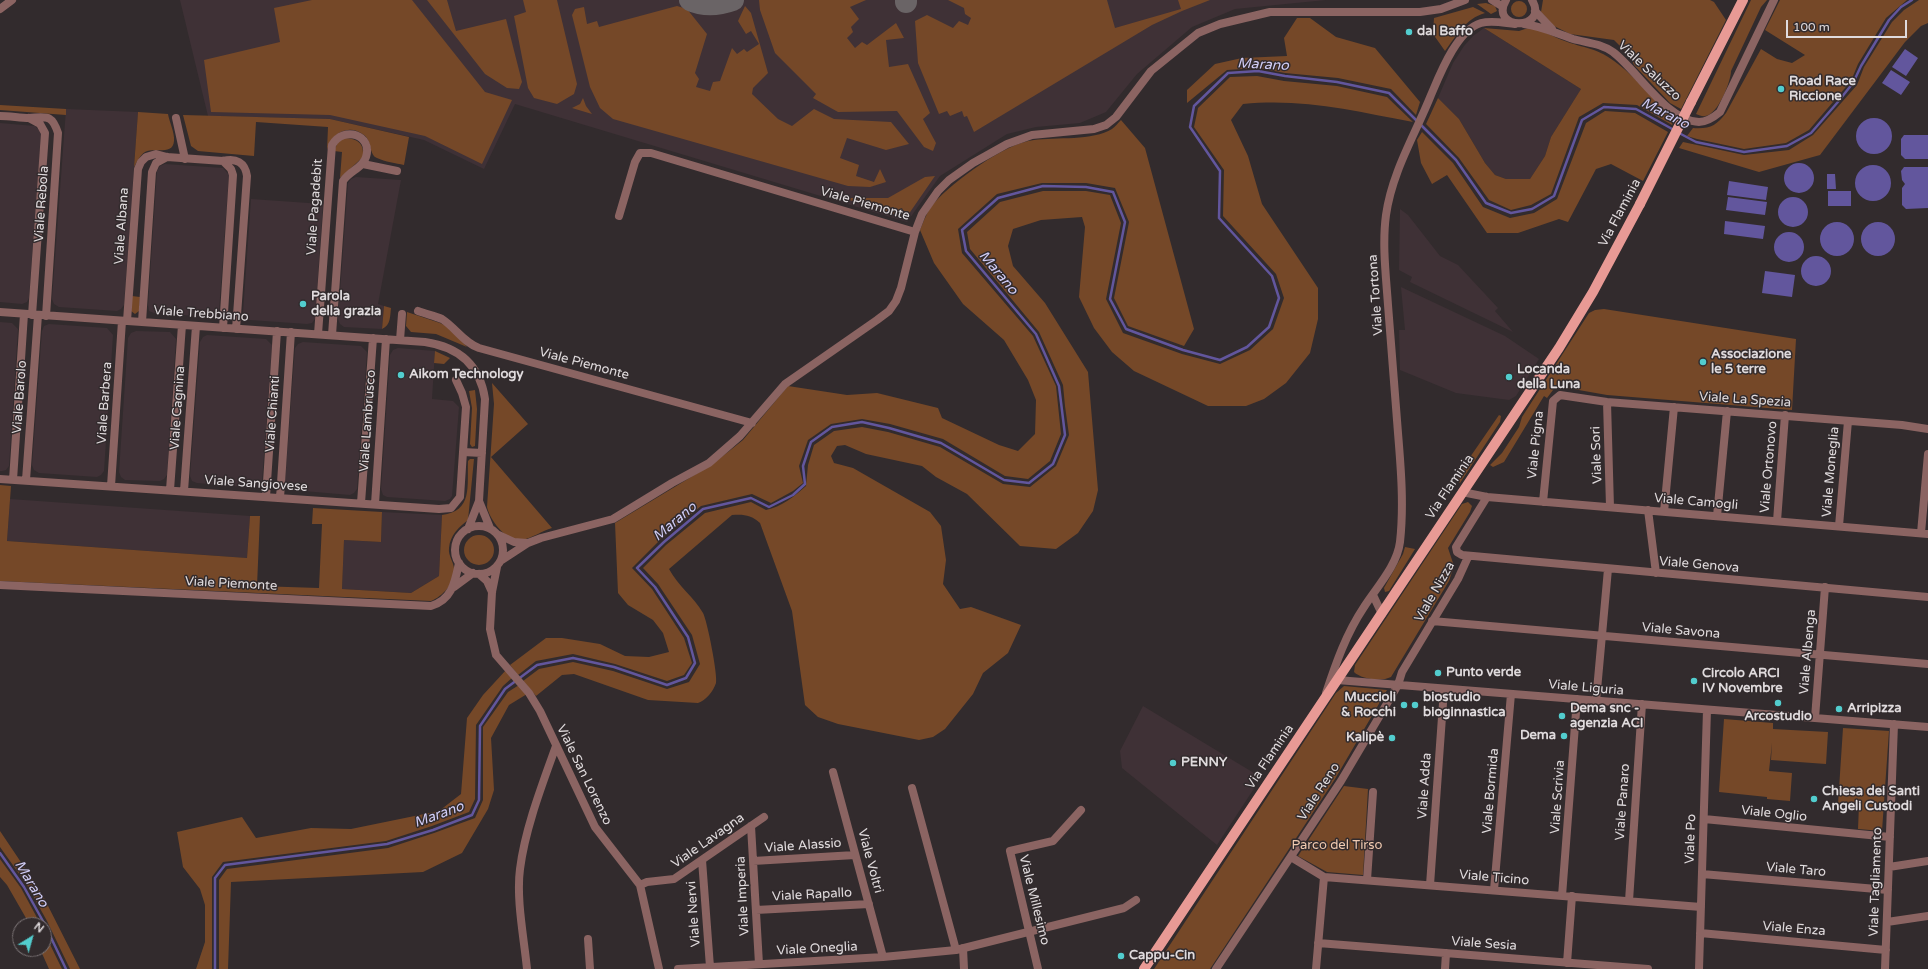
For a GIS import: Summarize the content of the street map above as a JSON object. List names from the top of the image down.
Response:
{
  "streets": {
    "main road": ["Via Flaminia"],
    "street": [
      "Viale Saluzzo",
      "Viale Rebola",
      "Viale Piemonte",
      "Viale Pagadebit",
      "Viale Albana",
      "Viale Tortona",
      "Viale Trebbiano",
      "Viale Barolo",
      "Viale La Spezia",
      "Viale Barbera",
      "Viale Cagnina",
      "Viale Chianti",
      "Viale Lambrusco",
      "Viale Pigna",
      "Viale Sori",
      "Viale Ortonovo",
      "Viale Moneglia",
      "Viale Sangiovese",
      "Viale Camogli",
      "Viale Genova",
      "Viale Nizza",
      "Viale Savona",
      "Viale Albenga",
      "Viale Liguria",
      "Viale San Lorenzo",
      "Viale Adda",
      "Viale Bormida",
      "Viale Reno",
      "Viale Scrivia",
      "Viale Panaro",
      "Viale Oglio",
      "Viale Po",
      "Viale Lavagna",
      "Viale Alassio",
      "Viale Voltri",
      "Viale Taro",
      "Viale Ticino",
      "Viale Tagliamento",
      "Viale Rapallo",
      "Viale Imperia",
      "Viale Millesimo",
      "Viale Nervi",
      "Viale Enza",
      "Viale Sesia",
      "Viale Oneglia"
    ]
  },
  "crossings": [
    ["Viale Saluzzo", "Viale Tortona"],
    ["Viale Rebola", "Viale Trebbiano"],
    ["Viale Rebola", "Viale Barolo"],
    ["Viale Piemonte", "Viale Trebbiano"],
    ["Viale Piemonte", "Viale San Lorenzo"],
    ["Viale Pagadebit", "Viale Trebbiano"],
    ["Via Flaminia", "Viale Tortona"],
    ["Via Flaminia", "Viale Camogli"],
    ["Via Flaminia", "Viale Liguria"],
    ["Viale Albana", "Viale Trebbiano"],
    ["Viale Albana", "Viale Barbera"],
    ["Viale Trebbiano", "Viale Barolo"],
    ["Viale Trebbiano", "Viale Barbera"],
    ["Viale Trebbiano", "Viale Cagnina"],
    ["Viale Trebbiano", "Viale Chianti"],
    ["Viale Trebbiano", "Viale Lambrusco"],
    ["Viale Trebbiano", "Viale San Lorenzo"],
    ["Viale Barolo", "Viale Sangiovese"],
    ["Viale La Spezia", "Viale Pigna"],
    ["Viale La Spezia", "Viale Sori"],
    ["Viale La Spezia", "Viale Ortonovo"],
    ["Viale La Spezia", "Viale Moneglia"],
    ["Viale Barbera", "Viale Sangiovese"],
    ["Viale Cagnina", "Viale Sangiovese"],
    ["Viale Chianti", "Viale Sangiovese"],
    ["Viale Lambrusco", "Viale Sangiovese"],
    ["Viale Pigna", "Viale Camogli"],
    ["Viale Sori", "Viale Camogli"],
    ["Viale Ortonovo", "Viale Camogli"],
    ["Viale Moneglia", "Viale Camogli"],
    ["Viale Camogli", "Viale Nizza"],
    ["Viale Genova", "Viale Nizza"],
    ["Viale Genova", "Viale Albenga"],
    ["Viale Nizza", "Viale Savona"],
    ["Viale Nizza", "Viale Liguria"],
    ["Viale Nizza", "Viale Reno"],
    ["Viale Savona", "Viale Albenga"],
    ["Viale Albenga", "Viale Liguria"],
    ["Viale Liguria", "Viale Adda"],
    ["Viale Liguria", "Viale Bormida"],
    ["Viale Liguria", "Viale Reno"],
    ["Viale Liguria", "Viale Scrivia"],
    ["Viale Liguria", "Viale Panaro"],
    ["Viale Liguria", "Viale Po"],
    ["Viale Liguria", "Viale Tagliamento"],
    ["Viale San Lorenzo", "Viale Lavagna"],
    ["Viale Adda", "Viale Ticino"],
    ["Viale Bormida", "Viale Ticino"],
    ["Viale Reno", "Viale Ticino"],
    ["Viale Scrivia", "Viale Ticino"],
    ["Viale Panaro", "Viale Ticino"],
    ["Viale Oglio", "Viale Po"],
    ["Viale Oglio", "Viale Tagliamento"],
    ["Viale Po", "Viale Taro"],
    ["Viale Po", "Viale Ticino"],
    ["Viale Po", "Viale Enza"],
    ["Viale Lavagna", "Viale Imperia"],
    ["Viale Lavagna", "Viale Nervi"],
    ["Viale Alassio", "Viale Voltri"],
    ["Viale Alassio", "Viale Imperia"],
    ["Viale Voltri", "Viale Rapallo"],
    ["Viale Voltri", "Viale Oneglia"],
    ["Viale Taro", "Viale Tagliamento"],
    ["Viale Tagliamento", "Viale Enza"],
    ["Viale Rapallo", "Viale Imperia"],
    ["Viale Imperia", "Viale Oneglia"],
    ["Viale Millesimo", "Viale Oneglia"],
    ["Viale Nervi", "Viale Oneglia"]
  ],
  "water": ["Marano"],
  "parks": ["Parco del Tirso"],
  "places": [
    "dal Baffo",
    "Road Race Riccione",
    "Parola della grazia",
    "Associazione le 5 terre",
    "Aikom Technology",
    "Locanda della Luna",
    "Punto verde",
    "Circolo ARCI IV Novembre",
    "Arcostudio",
    "Muccioli & Rocchi",
    "biostudio bioginnastica",
    "Arripizza",
    "Dema snc - agenzia ACI",
    "Dema",
    "Kalipè",
    "PENNY",
    "Chiesa dei Santi Angeli Custodi",
    "Cappu-Cin"
  ],
  "scale_bar": "100 m",
  "north": "top right"
}
